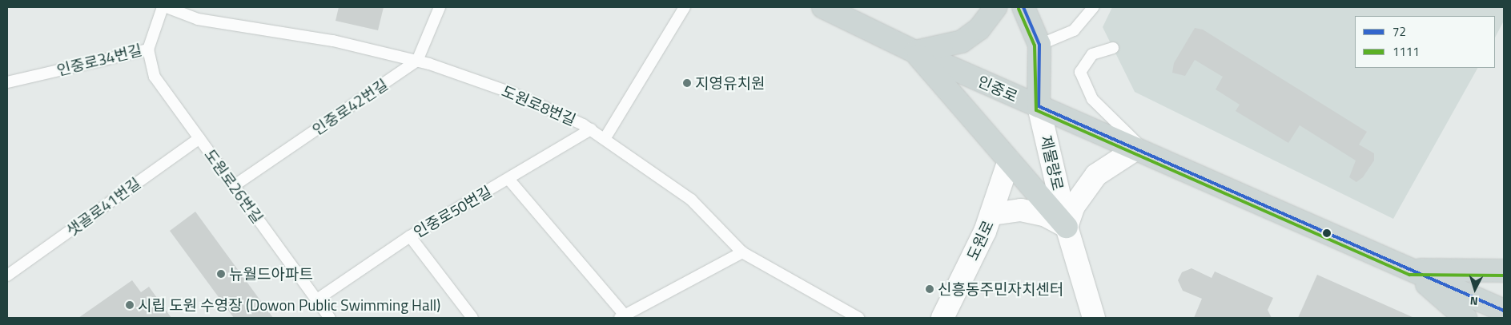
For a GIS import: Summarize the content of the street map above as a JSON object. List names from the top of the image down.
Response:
{
  "streets": {
    "main road": ["인중로", "제물량로", "도원로"],
    "lane": [
      "인중로34번길",
      "도원로8번길",
      "인중로42번길",
      "도원로26번길",
      "샛골로41번길",
      "인중로50번길"
    ]
  },
  "crossings": [
    ["인중로34번길", "도원로26번길"],
    ["인중로", "제물량로"],
    ["도원로8번길", "인중로42번길"],
    ["도원로8번길", "인중로50번길"],
    ["인중로42번길", "도원로26번길"],
    ["도원로26번길", "샛골로41번길"],
    ["도원로26번길", "인중로50번길"]
  ],
  "places": [
    "지영유치원",
    "뉴월드아파트",
    "신흥동주민자치센터",
    "시립 도원 수영장 (Dowon Public Swimming Hall)"
  ],
  "lines": ["transit line 72", "transit line 1111"],
  "legend": ["72", "1111"],
  "north": "bottom"
}
